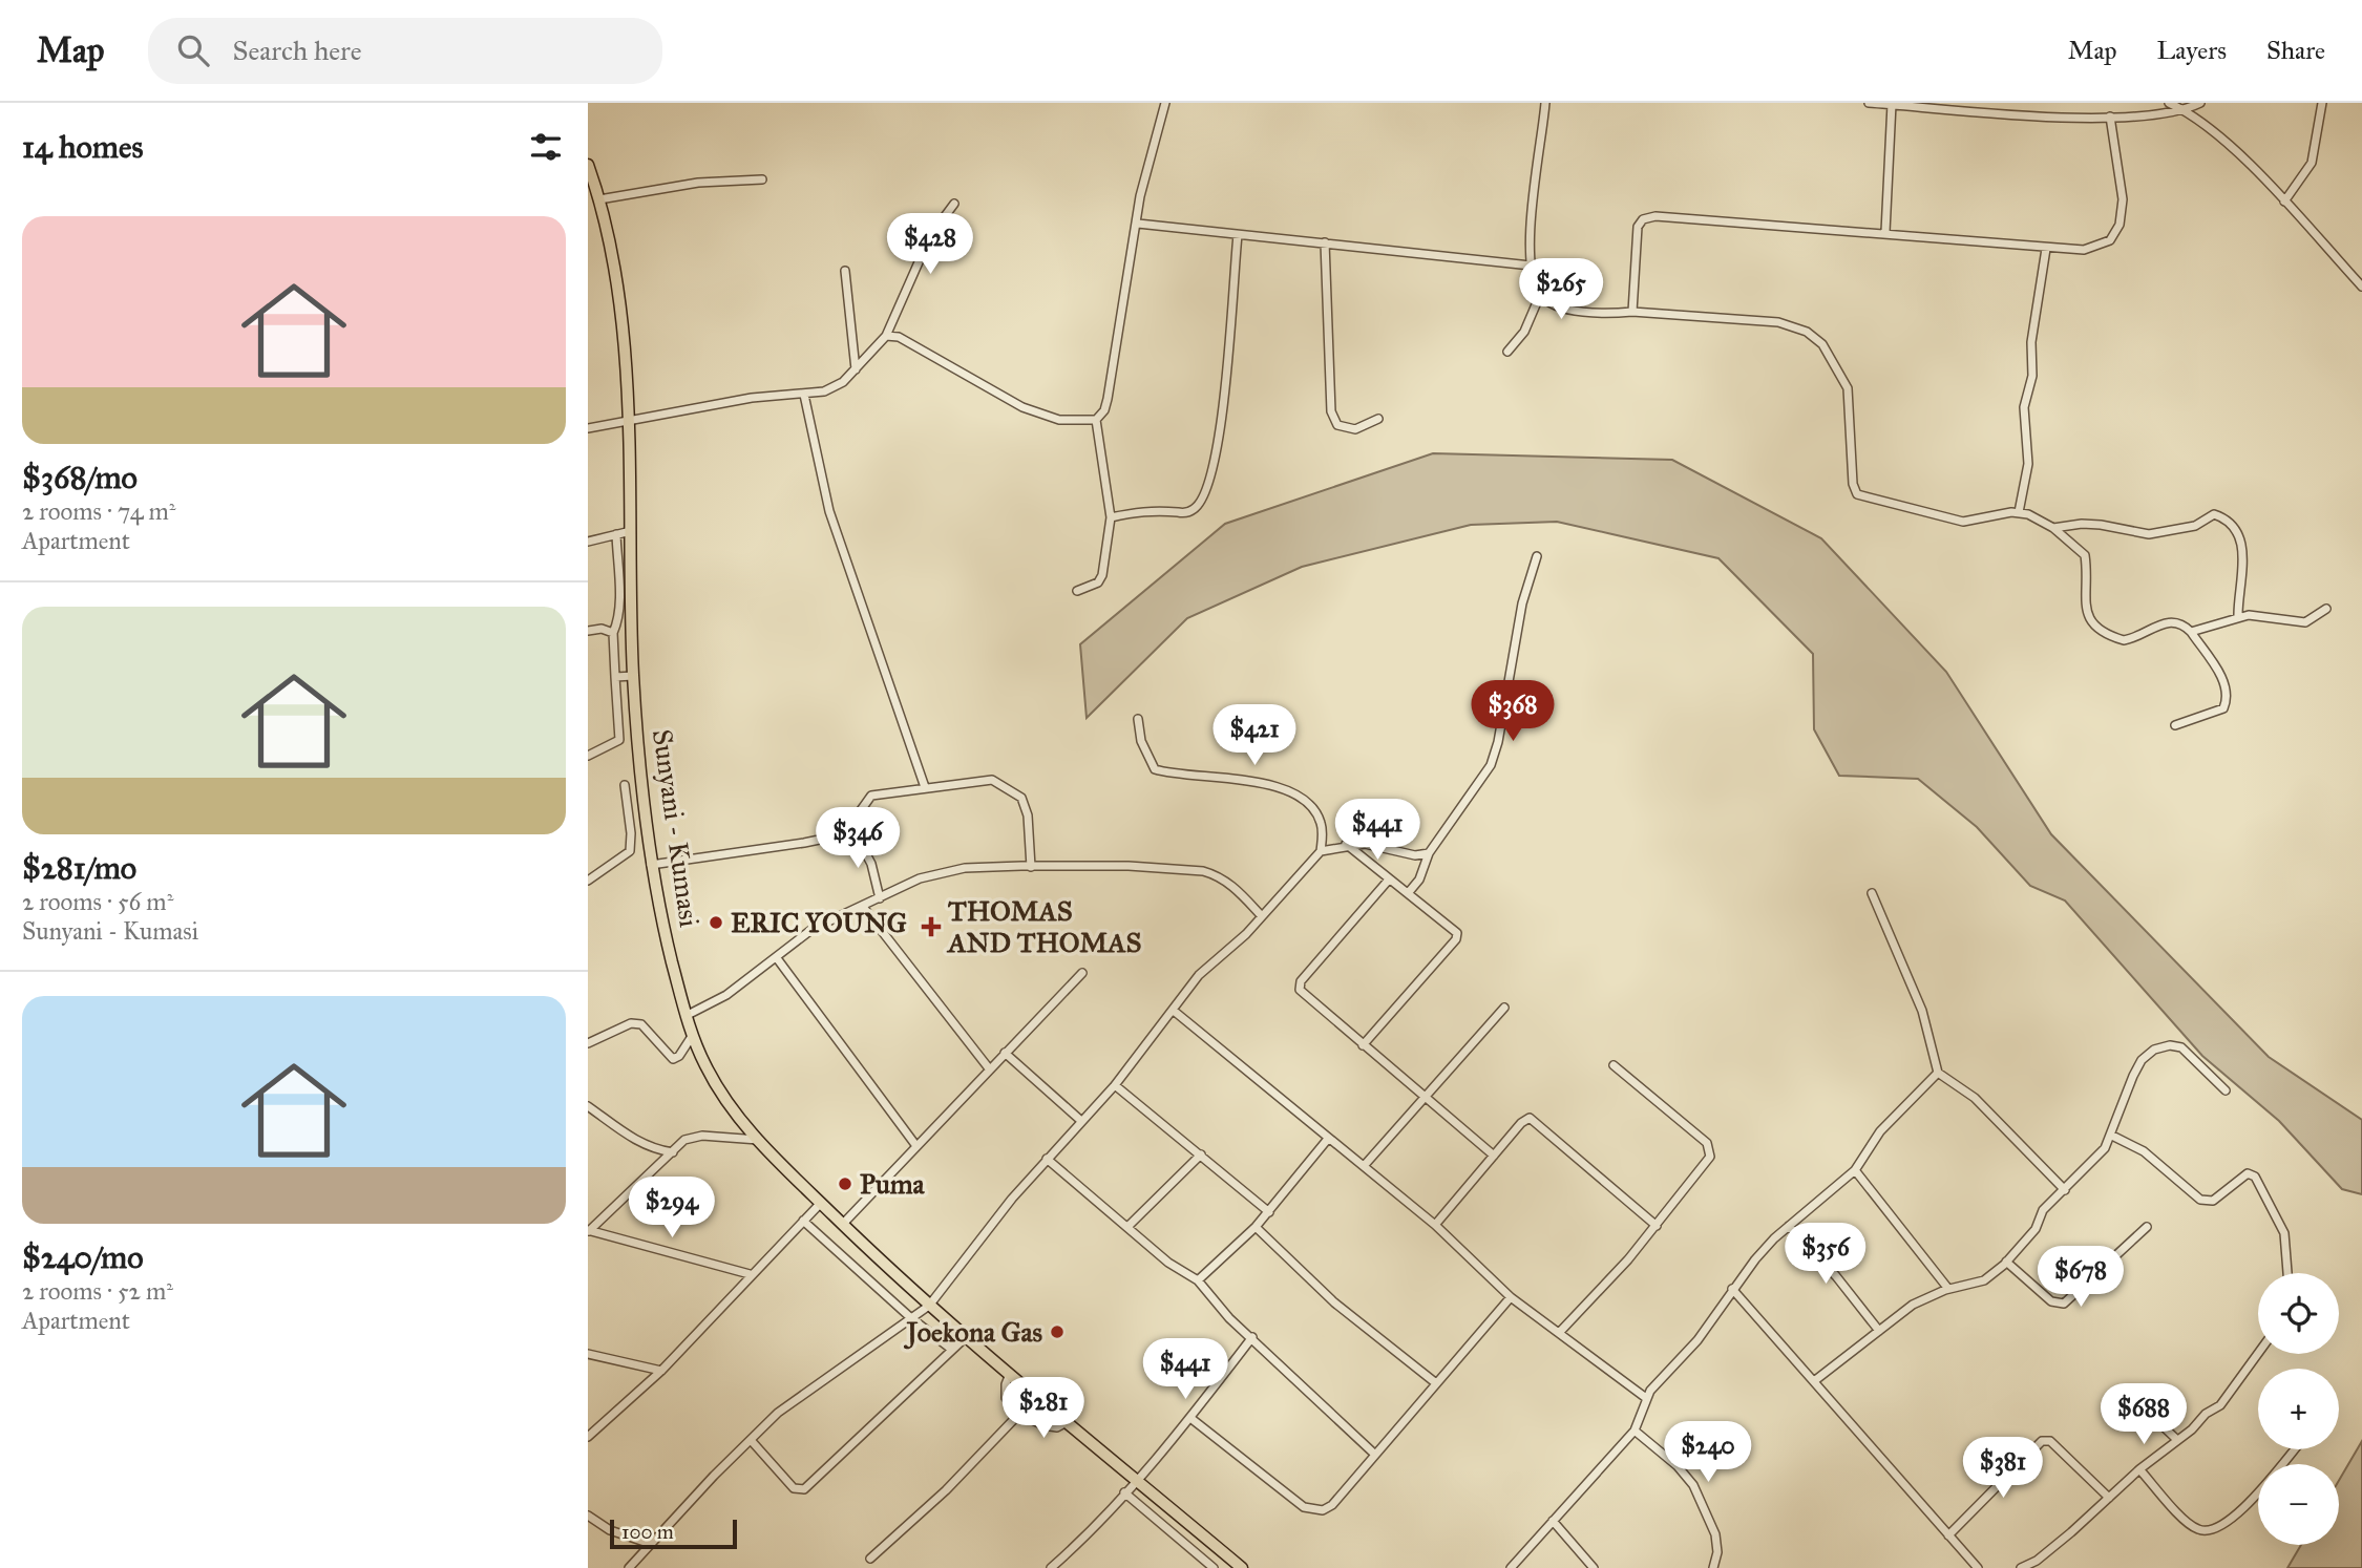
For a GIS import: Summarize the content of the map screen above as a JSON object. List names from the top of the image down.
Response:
{
  "streets": {
    "main road": ["Sunyani - Kumasi"]
  },
  "places": {
    "other": ["ERIC YOUNG", "Puma", "Joekona Gas"],
    "health": ["THOMAS AND THOMAS"]
  },
  "scale_bar": "100 m",
  "page": {
    "header": "Map",
    "search": "Search here",
    "nav": ["Map", "Layers", "Share"],
    "heading": "14 homes",
    "list": [
      {
        "name": "$368/mo",
        "note": "2 rooms · 74 m² · Apartment"
      },
      {
        "name": "$281/mo",
        "note": "2 rooms · 56 m² · Sunyani - Kumasi"
      },
      {
        "name": "$240/mo",
        "note": "2 rooms · 52 m² · Apartment"
      }
    ],
    "price": [
      "$428",
      "$265",
      "$368",
      "$421",
      "$441",
      "$346",
      "$294",
      "$356",
      "$678",
      "$441",
      "$281",
      "$688",
      "$240",
      "$381"
    ],
    "map_buttons": ["+", "−"],
    "scale": "100 m"
  }
}
